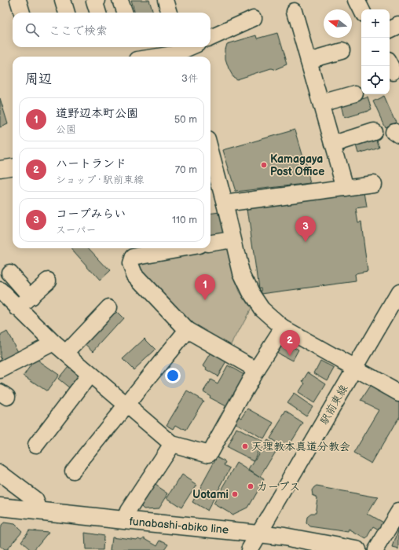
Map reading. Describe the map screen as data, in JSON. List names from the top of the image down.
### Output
{
  "streets": {
    "main road": ["funabashi-abiko line"],
    "street": ["駅前東線"]
  },
  "crossings": [
    ["駅前東線", "funabashi-abiko line"]
  ],
  "places": [
    "Kamagaya Post Office",
    "天理教本真道分教会",
    "カーブス",
    "Uotami"
  ],
  "north": "left",
  "page": {
    "map_buttons": ["+", "−"],
    "search": "ここで検索",
    "heading": ["周辺", "3件"],
    "list": [
      {
        "mark": "1",
        "name": "道野辺本町公園",
        "note": "公園",
        "value": "50 m"
      },
      {
        "mark": "2",
        "name": "ハートランド",
        "note": "ショップ · 駅前東線",
        "value": "70 m"
      },
      {
        "mark": "3",
        "name": "コープみらい",
        "note": "スーパー",
        "value": "110 m"
      }
    ],
    "pins": ["3", "1", "2"]
  }
}
